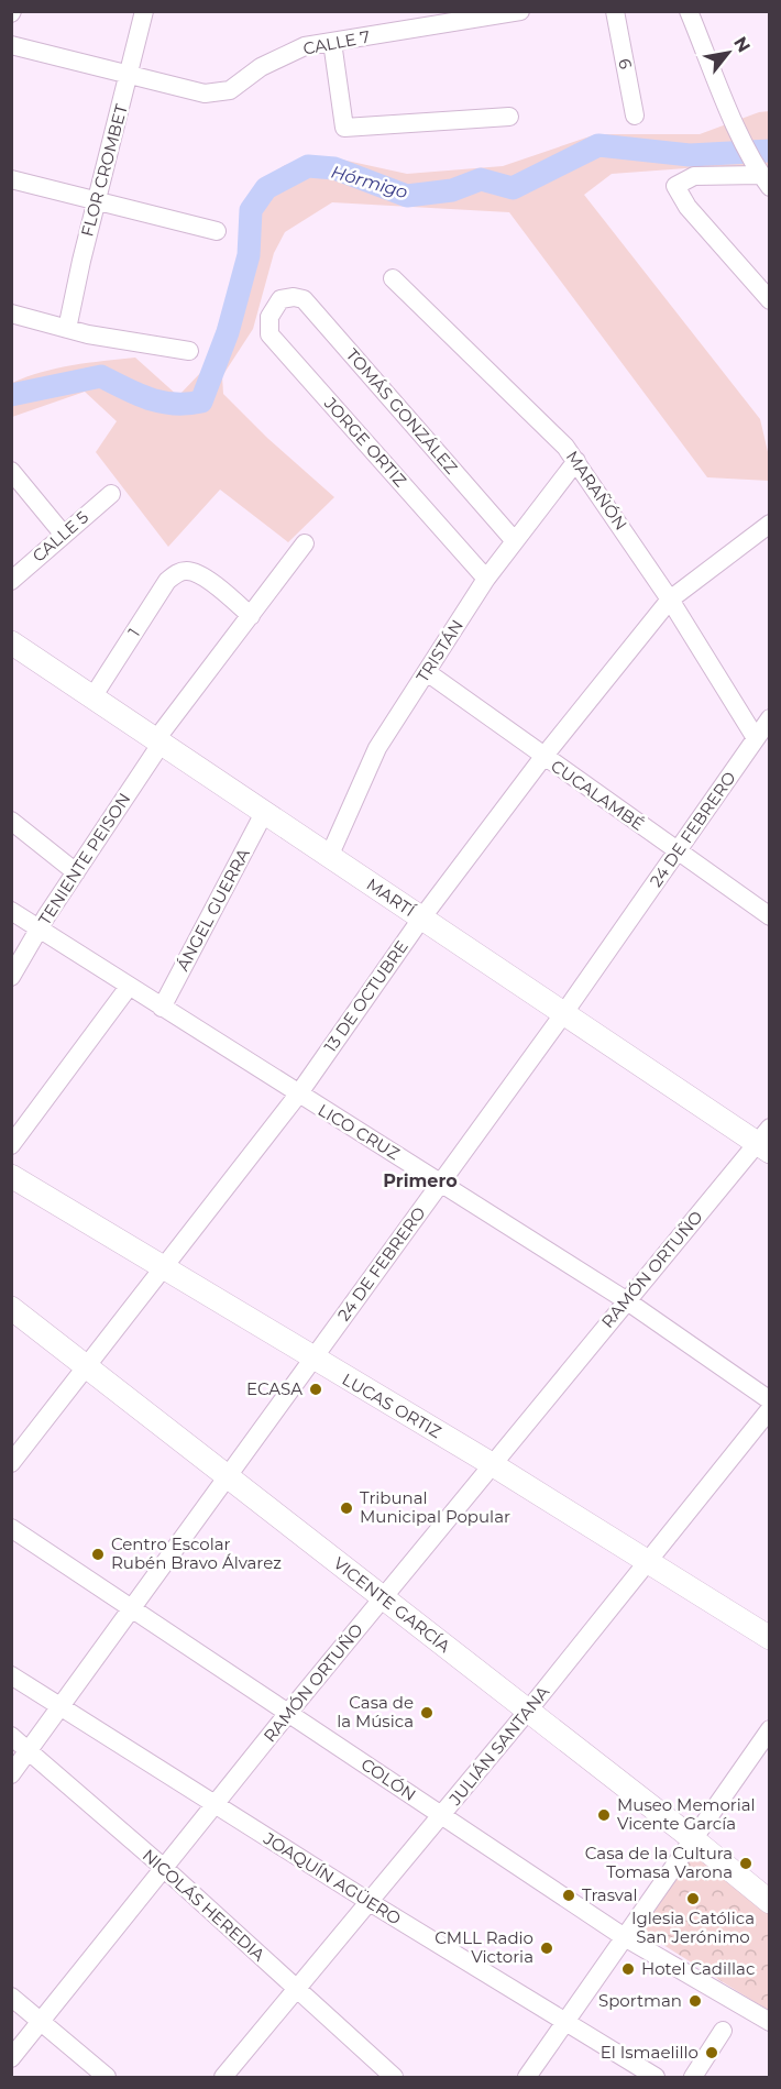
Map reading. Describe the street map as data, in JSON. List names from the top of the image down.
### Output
{
  "streets": {
    "main road": ["MARTÍ", "LUCAS ORTIZ", "VICENTE GARCÍA"],
    "street": [
      "CALLE 7",
      "6",
      "FLOR CROMBET",
      "TOMÁS GONZÁLEZ",
      "JORGE ORTIZ",
      "MARAÑÓN",
      "CALLE 5",
      "1",
      "TRISTÁN",
      "CUCALAMBÉ",
      "24 DE FEBRERO",
      "TENIENTE PEISON",
      "ÁNGEL GUERRA",
      "13 DE OCTUBRE",
      "LICO CRUZ",
      "RAMÓN ORTUÑO",
      "JULIÁN SANTANA",
      "COLÓN",
      "JOAQUÍN AGÜERO",
      "NICOLÁS HEREDIA"
    ]
  },
  "crossings": [
    ["CALLE 7", "FLOR CROMBET"],
    ["TOMÁS GONZÁLEZ", "JORGE ORTIZ"],
    ["TOMÁS GONZÁLEZ", "TRISTÁN"],
    ["JORGE ORTIZ", "TRISTÁN"],
    ["MARAÑÓN", "TRISTÁN"],
    ["MARAÑÓN", "24 DE FEBRERO"],
    ["MARAÑÓN", "13 DE OCTUBRE"],
    ["1", "TENIENTE PEISON"],
    ["1", "MARTÍ"],
    ["TRISTÁN", "CUCALAMBÉ"],
    ["TRISTÁN", "MARTÍ"],
    ["CUCALAMBÉ", "24 DE FEBRERO"],
    ["CUCALAMBÉ", "13 DE OCTUBRE"],
    ["24 DE FEBRERO", "MARTÍ"],
    ["24 DE FEBRERO", "LICO CRUZ"],
    ["24 DE FEBRERO", "LUCAS ORTIZ"],
    ["24 DE FEBRERO", "VICENTE GARCÍA"],
    ["24 DE FEBRERO", "COLÓN"],
    ["24 DE FEBRERO", "JOAQUÍN AGÜERO"],
    ["24 DE FEBRERO", "NICOLÁS HEREDIA"],
    ["TENIENTE PEISON", "MARTÍ"],
    ["TENIENTE PEISON", "LICO CRUZ"],
    ["MARTÍ", "ÁNGEL GUERRA"],
    ["MARTÍ", "13 DE OCTUBRE"],
    ["MARTÍ", "RAMÓN ORTUÑO"],
    ["ÁNGEL GUERRA", "LICO CRUZ"],
    ["13 DE OCTUBRE", "LICO CRUZ"],
    ["13 DE OCTUBRE", "LUCAS ORTIZ"],
    ["13 DE OCTUBRE", "VICENTE GARCÍA"],
    ["LICO CRUZ", "RAMÓN ORTUÑO"],
    ["RAMÓN ORTUÑO", "LUCAS ORTIZ"],
    ["RAMÓN ORTUÑO", "VICENTE GARCÍA"],
    ["RAMÓN ORTUÑO", "COLÓN"],
    ["RAMÓN ORTUÑO", "JOAQUÍN AGÜERO"],
    ["RAMÓN ORTUÑO", "NICOLÁS HEREDIA"],
    ["LUCAS ORTIZ", "JULIÁN SANTANA"],
    ["VICENTE GARCÍA", "JULIÁN SANTANA"],
    ["JULIÁN SANTANA", "COLÓN"],
    ["JULIÁN SANTANA", "JOAQUÍN AGÜERO"],
    ["JULIÁN SANTANA", "NICOLÁS HEREDIA"]
  ],
  "districts": ["Primero"],
  "water": ["Hórmigo"],
  "places": [
    "ECASA",
    "Tribunal Municipal Popular",
    "Centro Escolar Rubén Bravo Álvarez",
    "Casa de la Música",
    "Museo Memorial Vicente García",
    "Casa de la Cultura Tomasa Varona",
    "Trasval",
    "Iglesia Católica San Jerónimo",
    "CMLL Radio Victoria",
    "Hotel Cadillac",
    "Sportman",
    "El Ismaelillo"
  ],
  "north": "top right"
}
